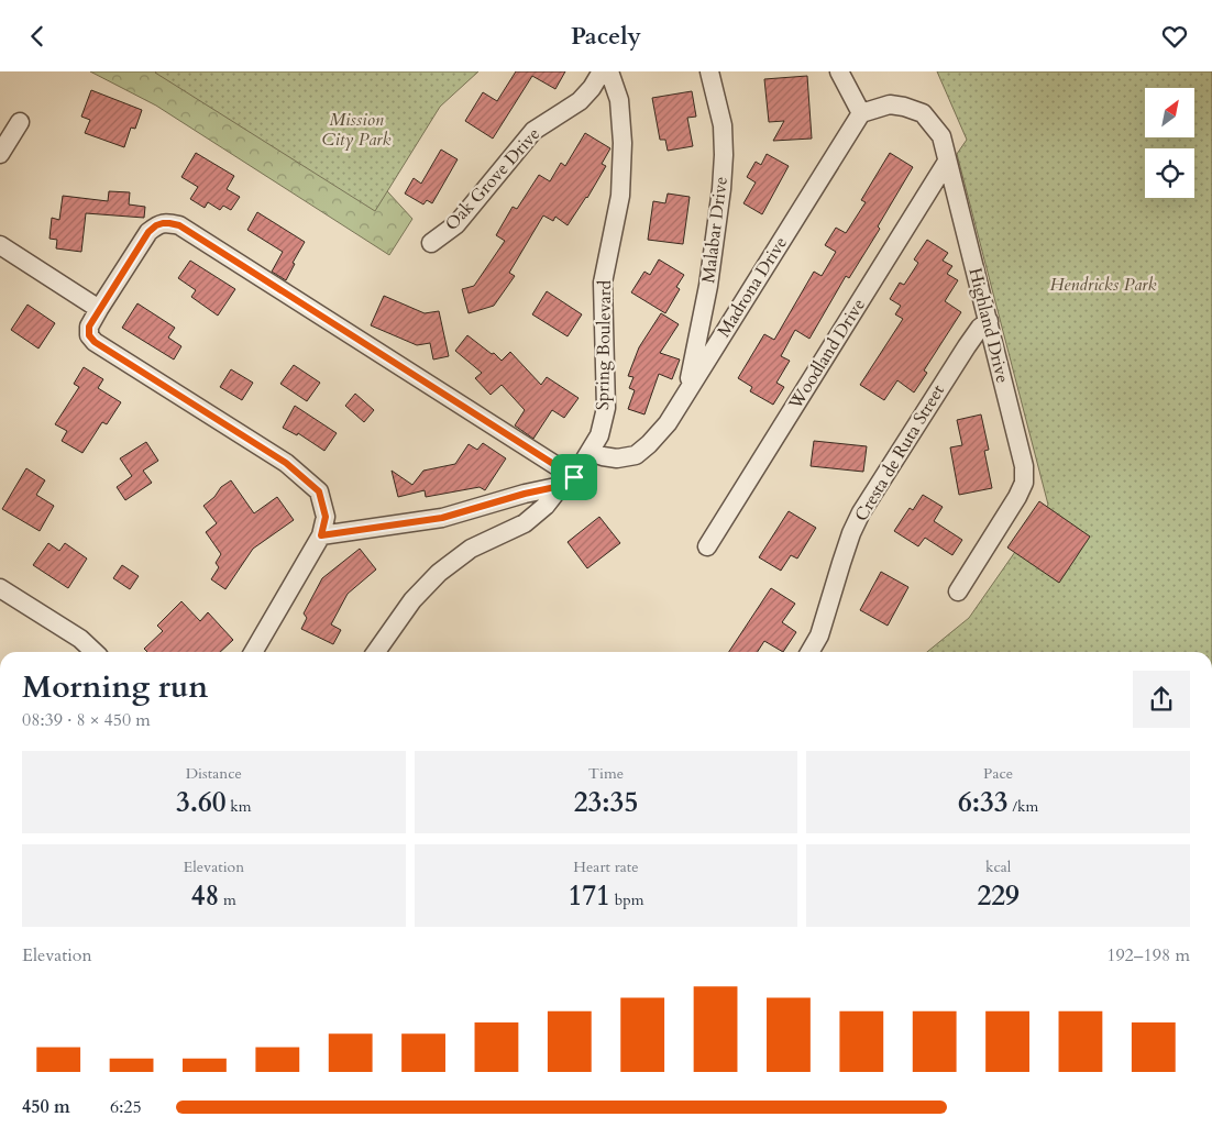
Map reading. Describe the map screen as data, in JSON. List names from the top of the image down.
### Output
{
  "streets": {
    "street": [
      "Oak Grove Drive",
      "Malabar Drive",
      "Madrona Drive",
      "Highland Drive",
      "Spring Boulevard",
      "Woodland Drive",
      "Cresta de Ruta Street"
    ]
  },
  "crossings": [
    ["Malabar Drive", "Madrona Drive"],
    ["Madrona Drive", "Highland Drive"],
    ["Madrona Drive", "Spring Boulevard"],
    ["Highland Drive", "Woodland Drive"],
    ["Highland Drive", "Cresta de Ruta Street"]
  ],
  "parks": ["Mission City Park", "Hendricks Park"],
  "north": "top right",
  "page": {
    "header": "Pacely",
    "heading": ["Morning run", "08:39 · 8 × 450 m"],
    "stats": [
      ["Distance", "3.60 km"],
      ["Time", "23:35"],
      ["Pace", "6:33 /km"],
      ["Elevation", "48 m"],
      ["Heart rate", "171 bpm"],
      ["kcal", "229"]
    ],
    "chart": ["Elevation", "192–198 m"],
    "list": [
      {
        "name": "450 m",
        "note": "6:25"
      }
    ]
  }
}
